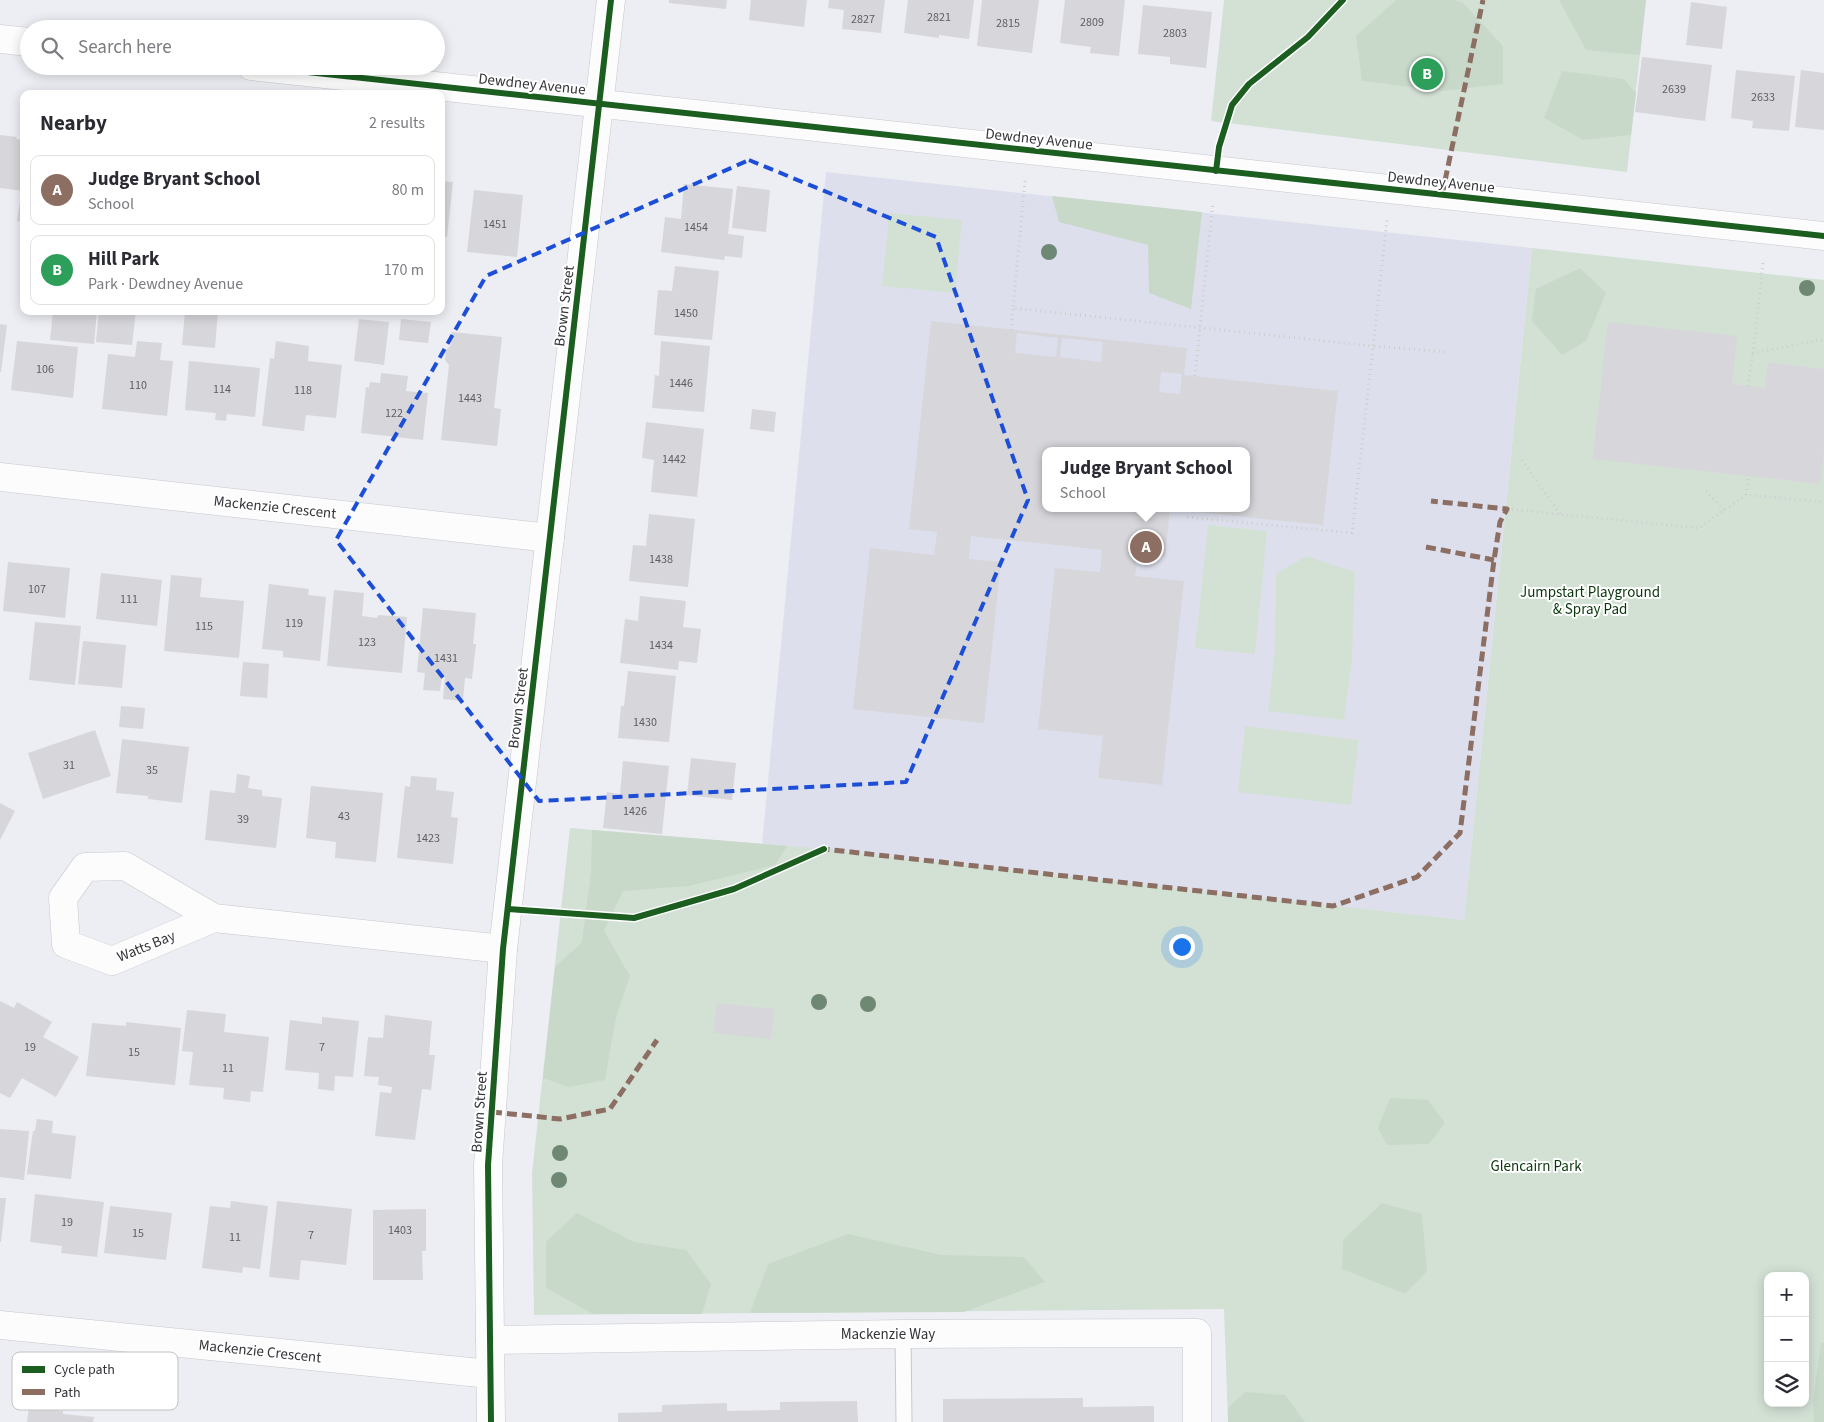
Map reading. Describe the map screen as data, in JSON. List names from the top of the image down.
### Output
{
  "streets": {
    "street": [
      "Dewdney Avenue",
      "Brown Street",
      "Mackenzie Crescent",
      "Watts Bay",
      "Mackenzie Way"
    ]
  },
  "crossings": [
    ["Dewdney Avenue", "Brown Street"],
    ["Brown Street", "Mackenzie Crescent"],
    ["Brown Street", "Watts Bay"],
    ["Brown Street", "Mackenzie Way"]
  ],
  "parks": ["Jumpstart Playground & Spray Pad", "Glencairn Park"],
  "house_numbers": [
    "2821",
    "2827",
    "2809",
    "2815",
    "2803",
    "2639",
    "2633",
    "1451",
    "1454",
    "1450",
    "106",
    "1446",
    "110",
    "114",
    "118",
    "1443",
    "122",
    "1442",
    "1438",
    "107",
    "111",
    "119",
    "115",
    "123",
    "1434",
    "1431",
    "1430",
    "31",
    "35",
    "1426",
    "43",
    "39",
    "1423",
    "19",
    "7",
    "15",
    "11",
    "19",
    "1403",
    "15",
    "7",
    "11"
  ],
  "legend": ["Cycle path", "Path"],
  "page": {
    "search": "Search here",
    "pins": ["B", "A"],
    "heading": ["Nearby", "2 results"],
    "list": [
      {
        "mark": "A",
        "name": "Judge Bryant School",
        "note": "School",
        "value": "80 m"
      },
      {
        "mark": "B",
        "name": "Hill Park",
        "note": "Park · Dewdney Avenue",
        "value": "170 m"
      }
    ],
    "popup": ["Judge Bryant School", "School"],
    "map_buttons": ["+", "−"]
  }
}
